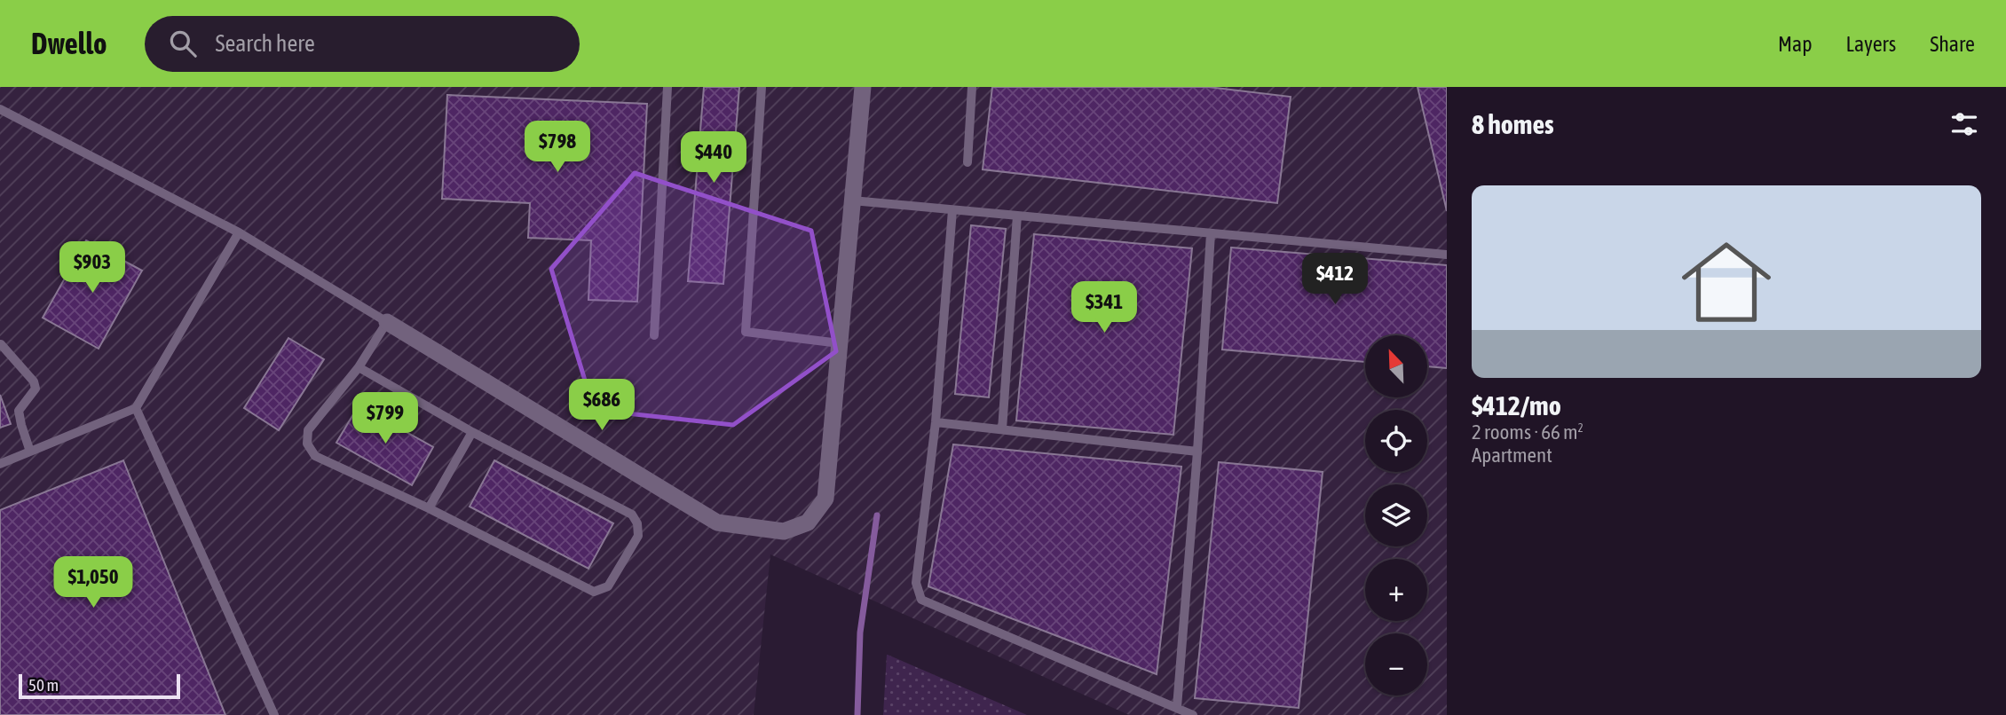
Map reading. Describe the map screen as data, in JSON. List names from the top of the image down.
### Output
{
  "scale_bar": "50 m",
  "north": "top left",
  "page": {
    "header": "Dwello",
    "search": "Search here",
    "nav": ["Map", "Layers", "Share"],
    "heading": "8 homes",
    "price": [
      "$798",
      "$440",
      "$903",
      "$412",
      "$341",
      "$686",
      "$799",
      "$1,050"
    ],
    "list": [
      {
        "name": "$412/mo",
        "note": "2 rooms · 66 m² · Apartment"
      }
    ],
    "map_buttons": ["+", "−"],
    "scale": "50 m"
  }
}
